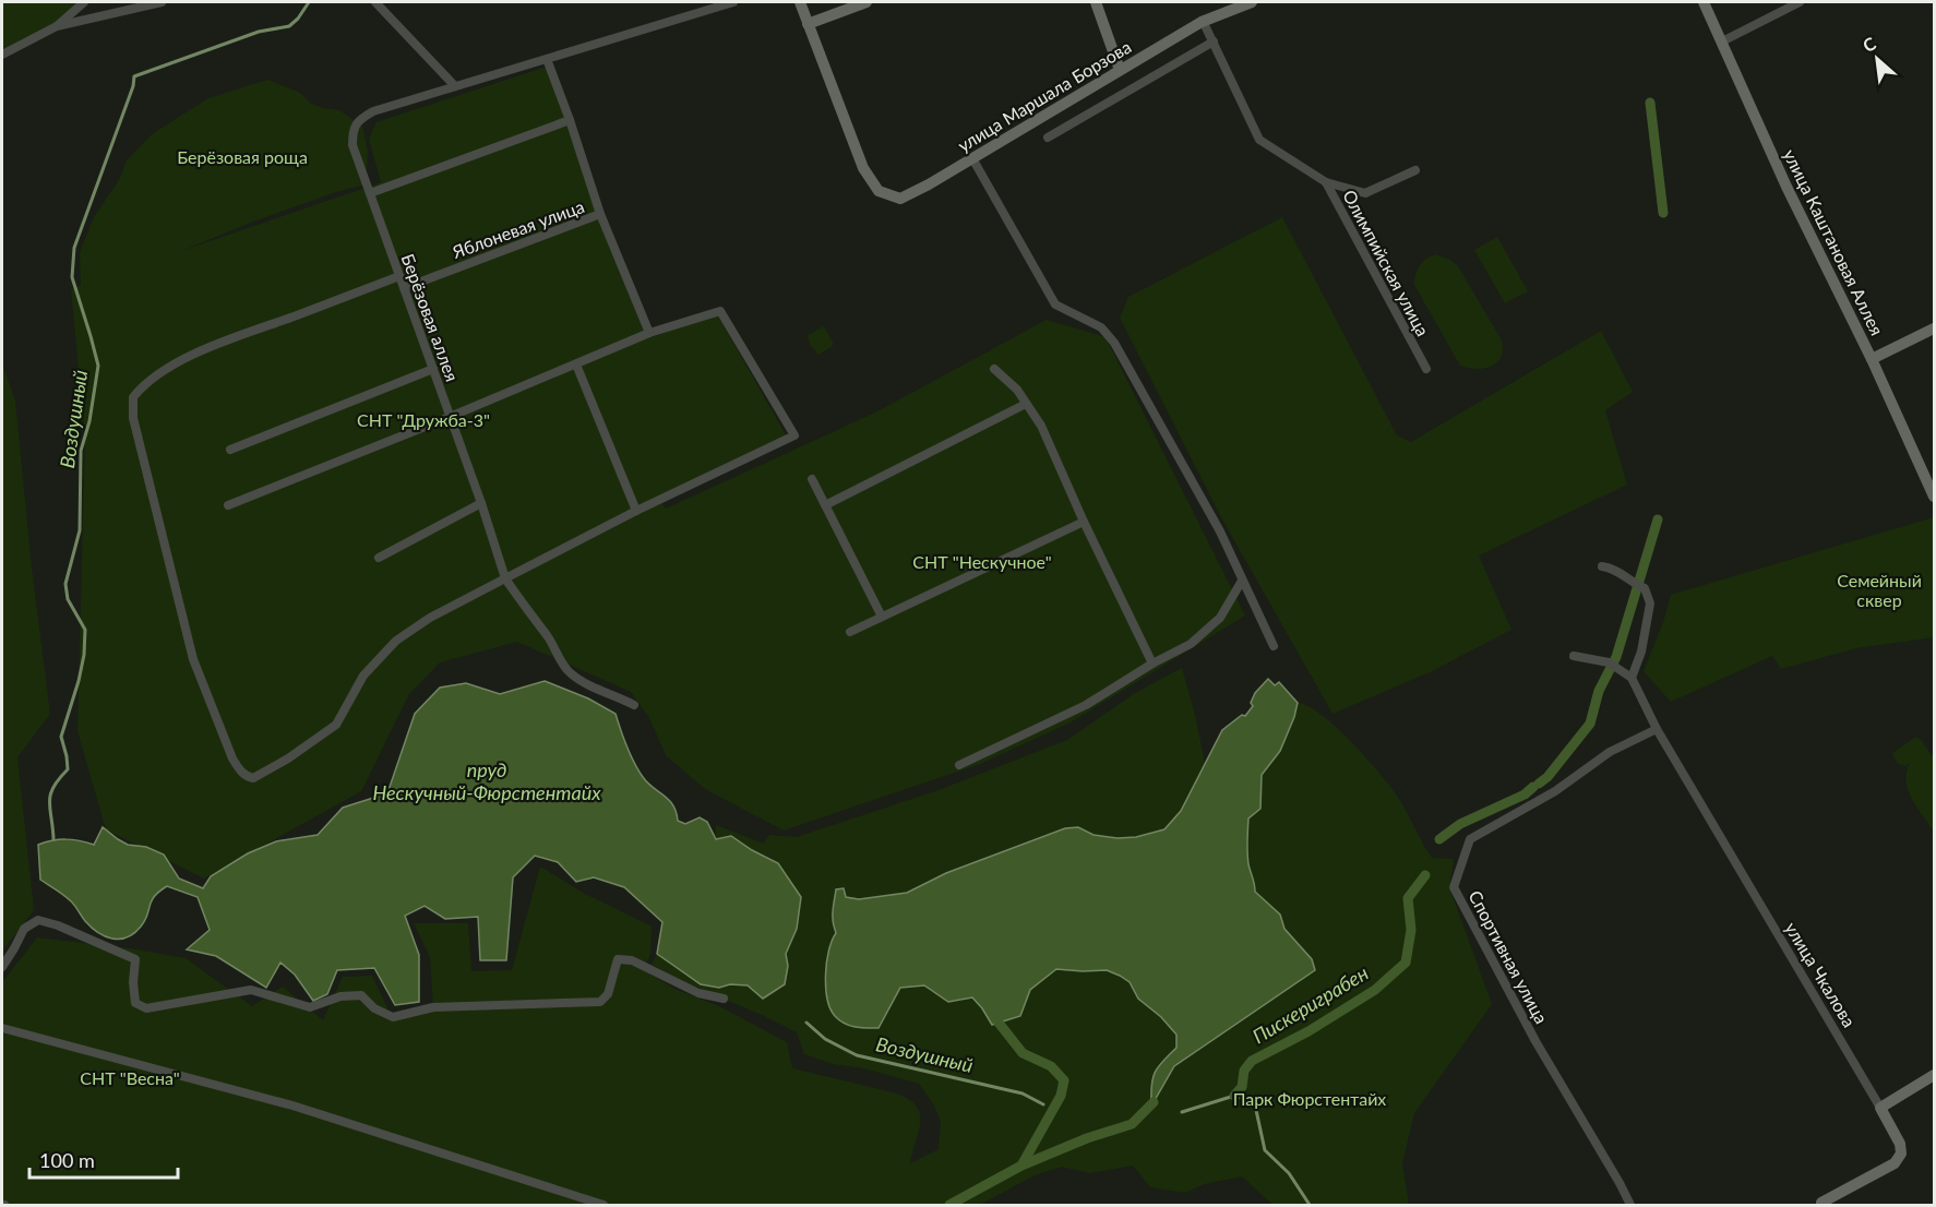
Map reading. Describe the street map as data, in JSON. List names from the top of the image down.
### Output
{
  "streets": {
    "street": [
      "улица Маршала Борзова",
      "Яблоневая улица",
      "улица Каштановая Аллея",
      "Олимпийская улица",
      "Берёзовая аллея",
      "Спортивная улица",
      "улица Чкалова"
    ]
  },
  "crossings": [
    ["улица Маршала Борзова", "Олимпийская улица"],
    ["Яблоневая улица", "Берёзовая аллея"],
    ["Спортивная улица", "улица Чкалова"]
  ],
  "water": ["Воздушный", "пруд Нескучный-Фюрстентайх", "Пискериграбен"],
  "parks": [
    "Берёзовая роща",
    "СНТ \"Дружба-3\"",
    "СНТ \"Нескучное\"",
    "Семейный сквер",
    "СНТ \"Весна\"",
    "Парк Фюрстентайх"
  ],
  "scale_bar": "100 m",
  "north": "top left"
}
